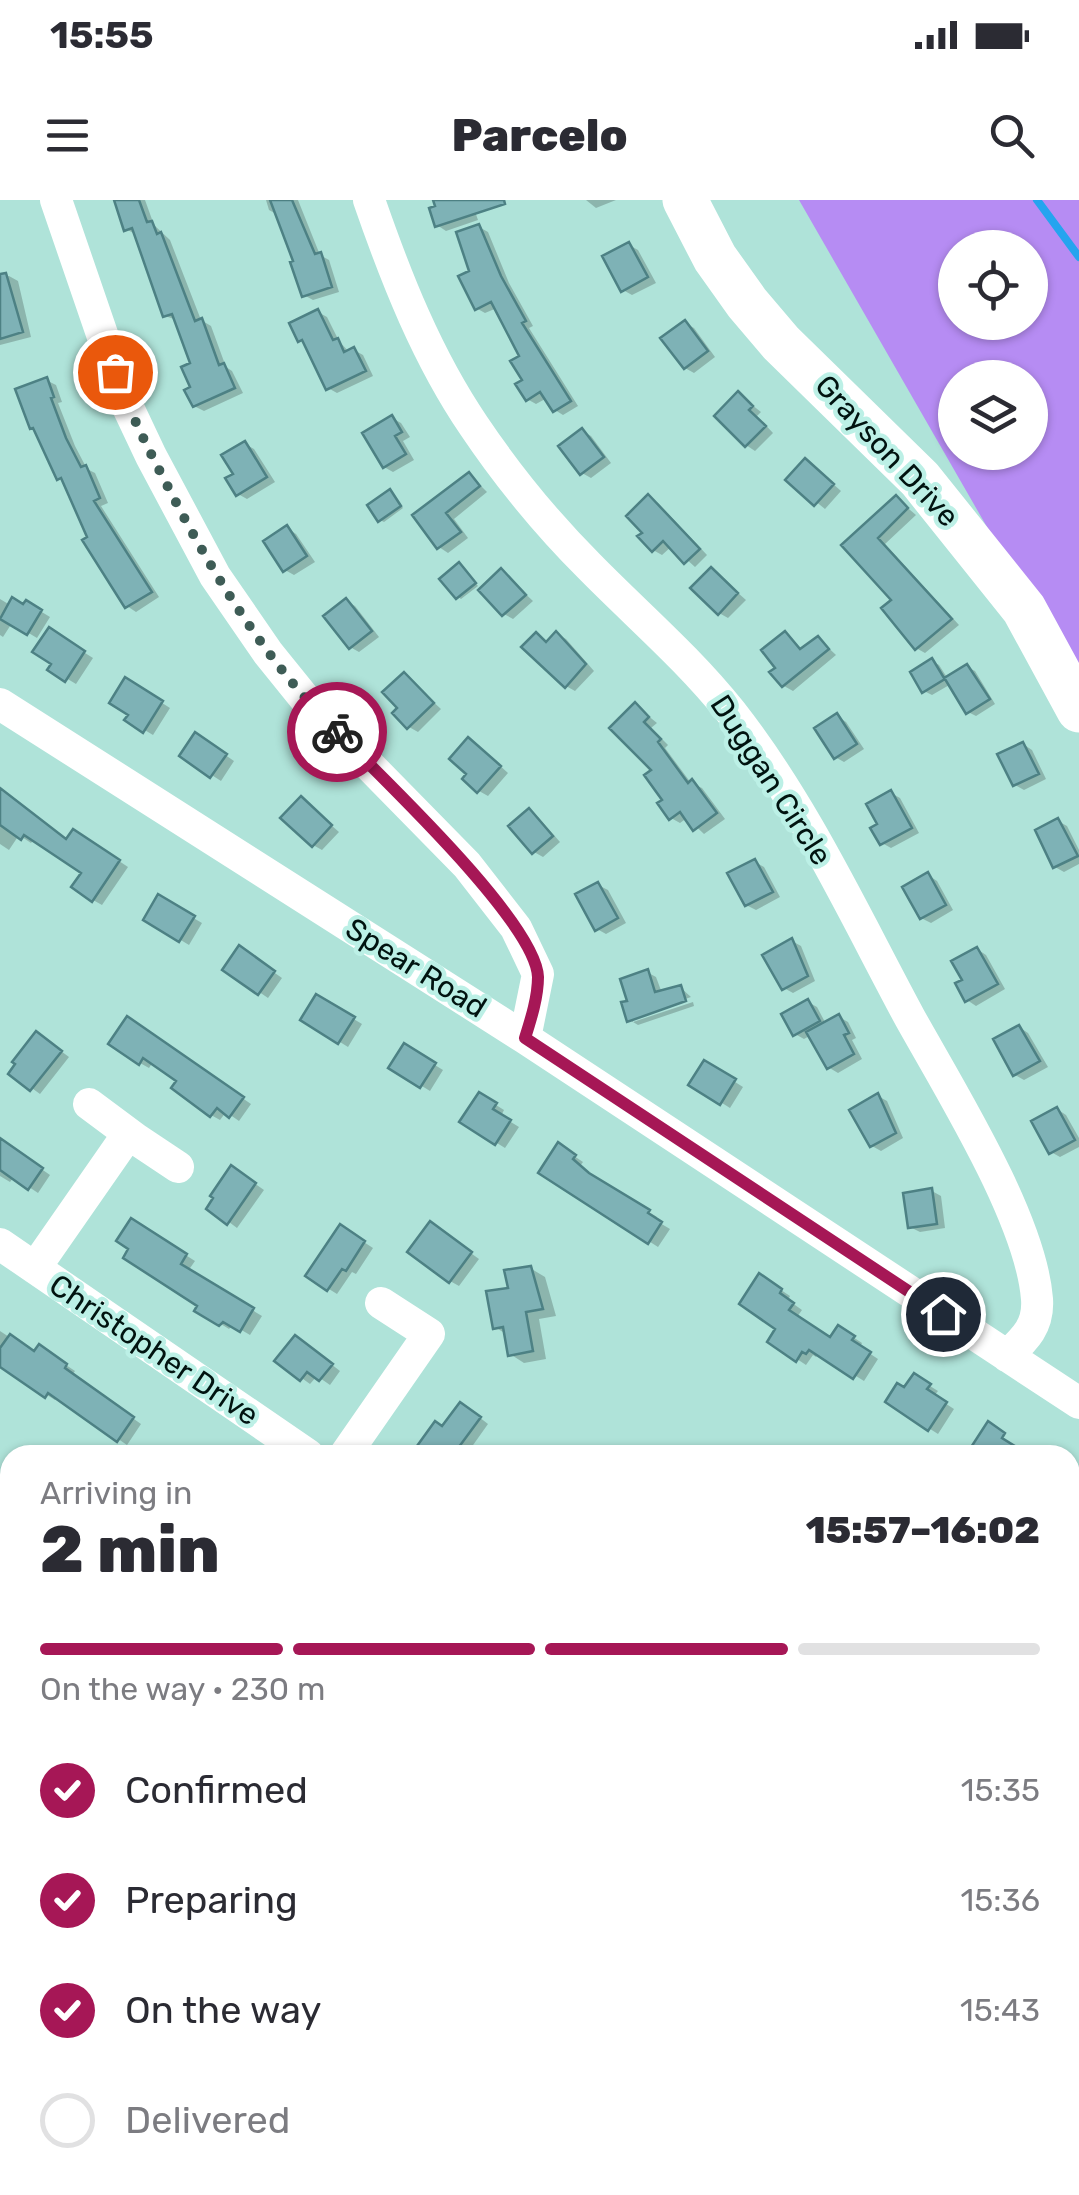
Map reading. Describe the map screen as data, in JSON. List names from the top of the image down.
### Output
{
  "streets": {
    "street": [
      "Grayson Drive",
      "Duggan Circle",
      "Spear Road",
      "Christopher Drive"
    ]
  },
  "crossings": [
    ["Duggan Circle", "Spear Road"]
  ],
  "page": {
    "status": "15:55",
    "header": "Parcelo",
    "heading": ["2 min", "Arriving in", "15:57–16:02"],
    "bar": "On the way · 230 m",
    "list": [
      ["Confirmed", "15:35"],
      ["Preparing", "15:36"],
      ["On the way", "15:43"],
      "Delivered"
    ]
  }
}
